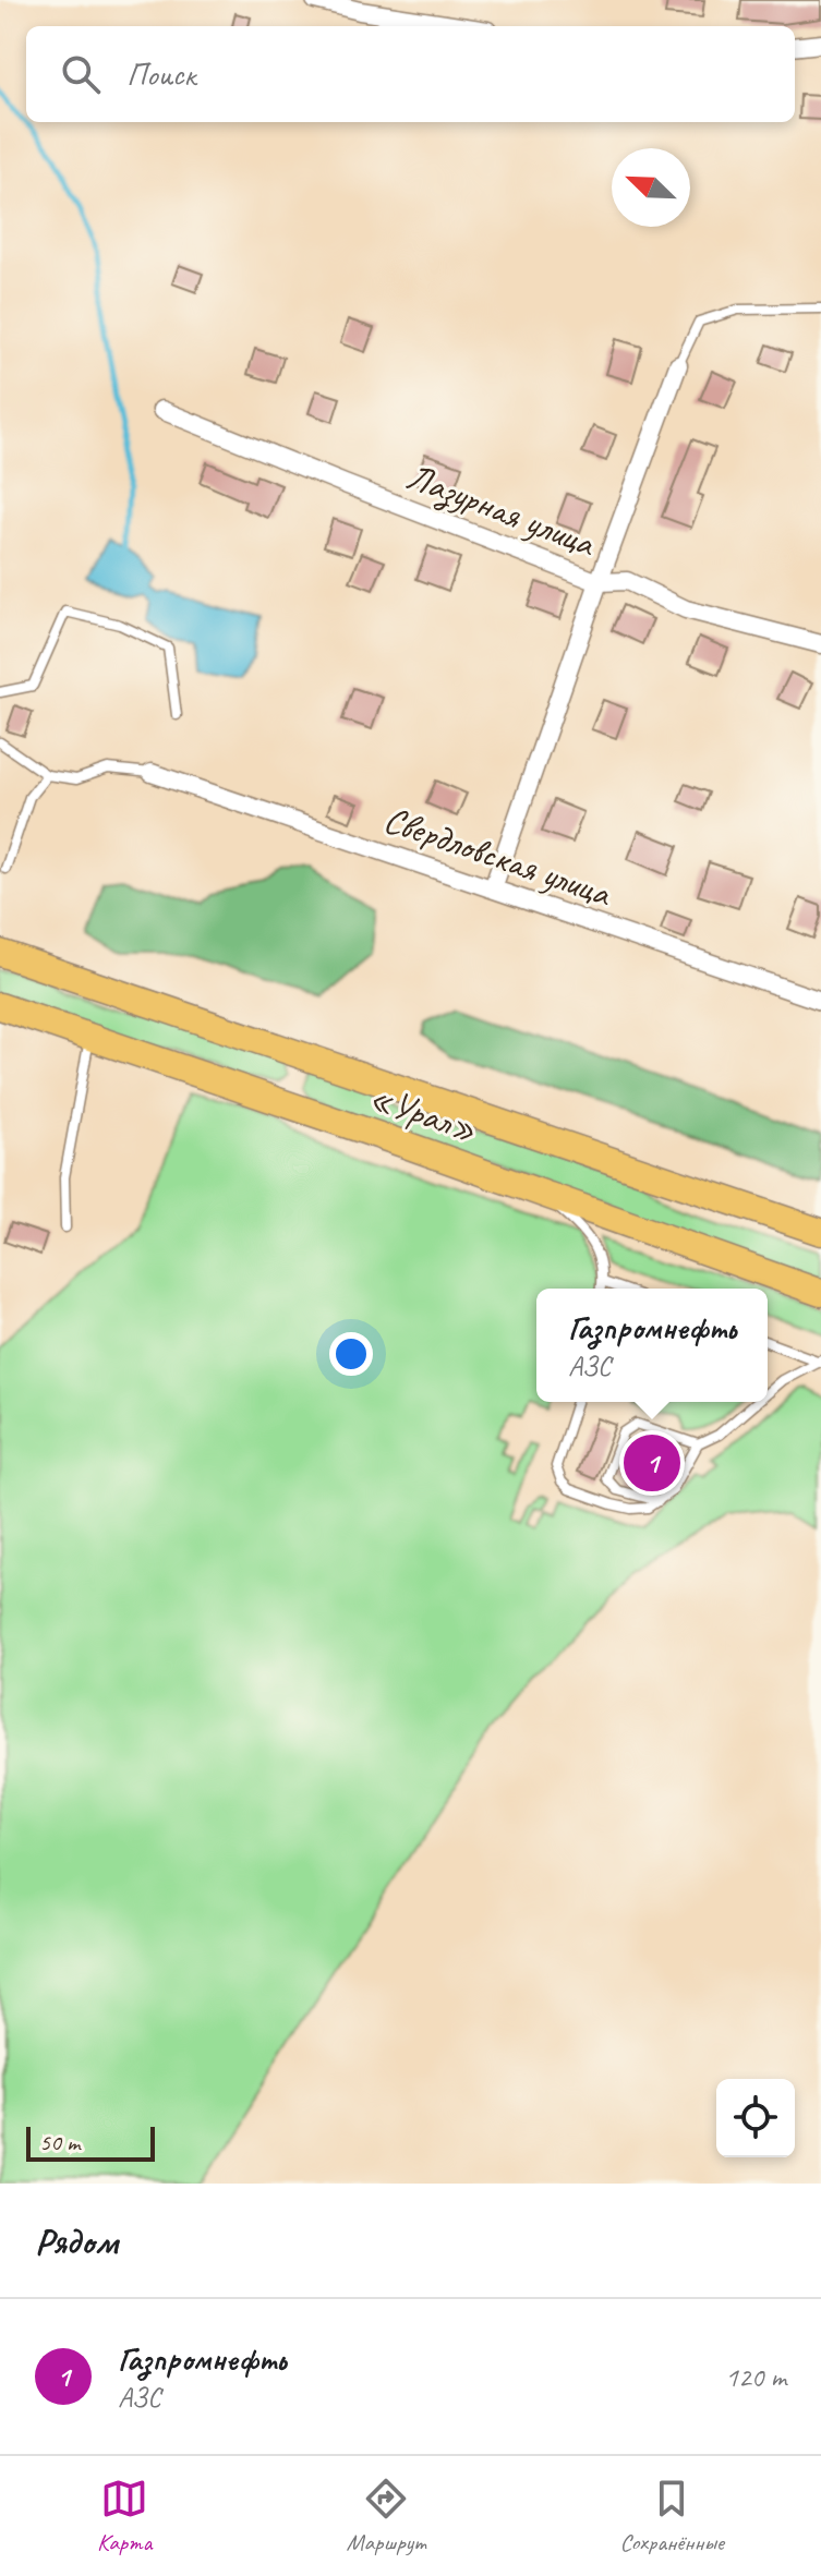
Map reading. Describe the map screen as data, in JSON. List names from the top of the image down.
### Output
{
  "streets": {
    "main road": ["«Урал»"],
    "street": ["Лазурная улица", "Свердловская улица"]
  },
  "scale_bar": "50 m",
  "north": "top left",
  "page": {
    "search": "Поиск",
    "popup": ["Газпромнефть", "АЗС"],
    "pins": "1",
    "scale": "50 m",
    "heading": "Рядом",
    "list": [
      {
        "mark": "1",
        "name": "Газпромнефть",
        "note": "АЗС",
        "value": "120 m"
      }
    ],
    "nav": ["Карта", "Маршрут", "Сохранённые"]
  }
}
